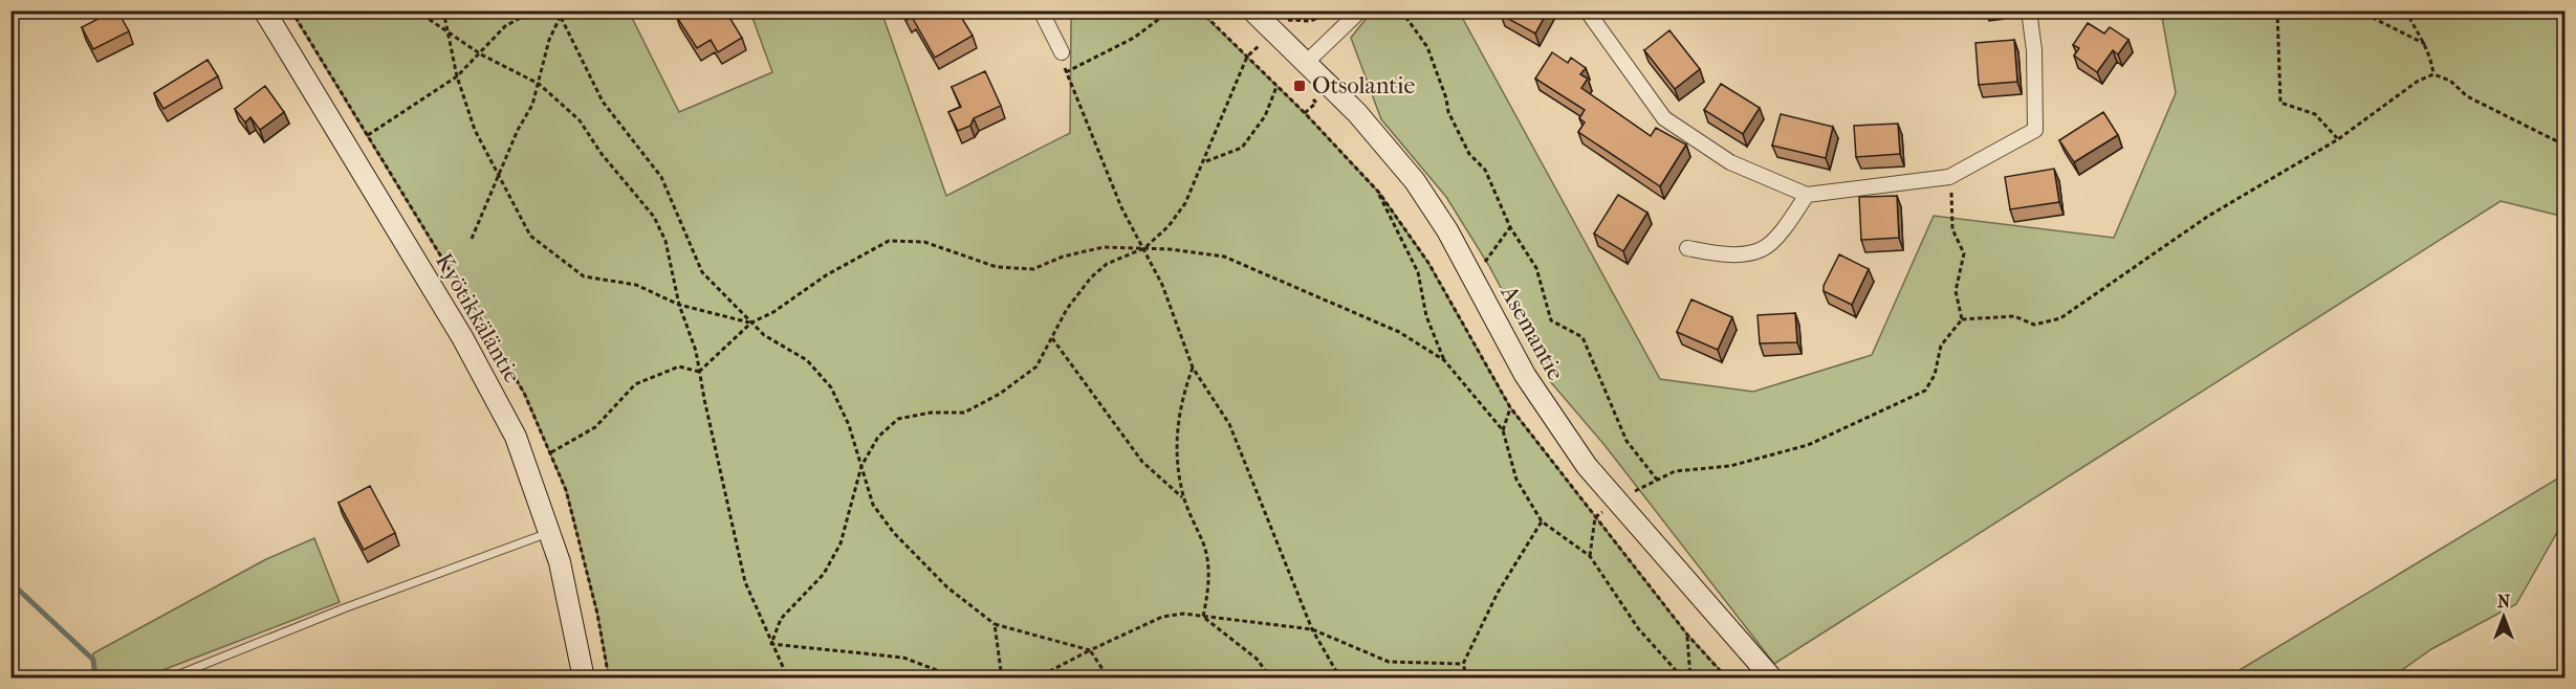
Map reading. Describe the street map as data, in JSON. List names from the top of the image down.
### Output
{
  "streets": {
    "main road": ["Kyötikkäläntie", "Asemantie"]
  },
  "places": {
    "transit": ["Otsolantie"]
  },
  "north": "top"
}
